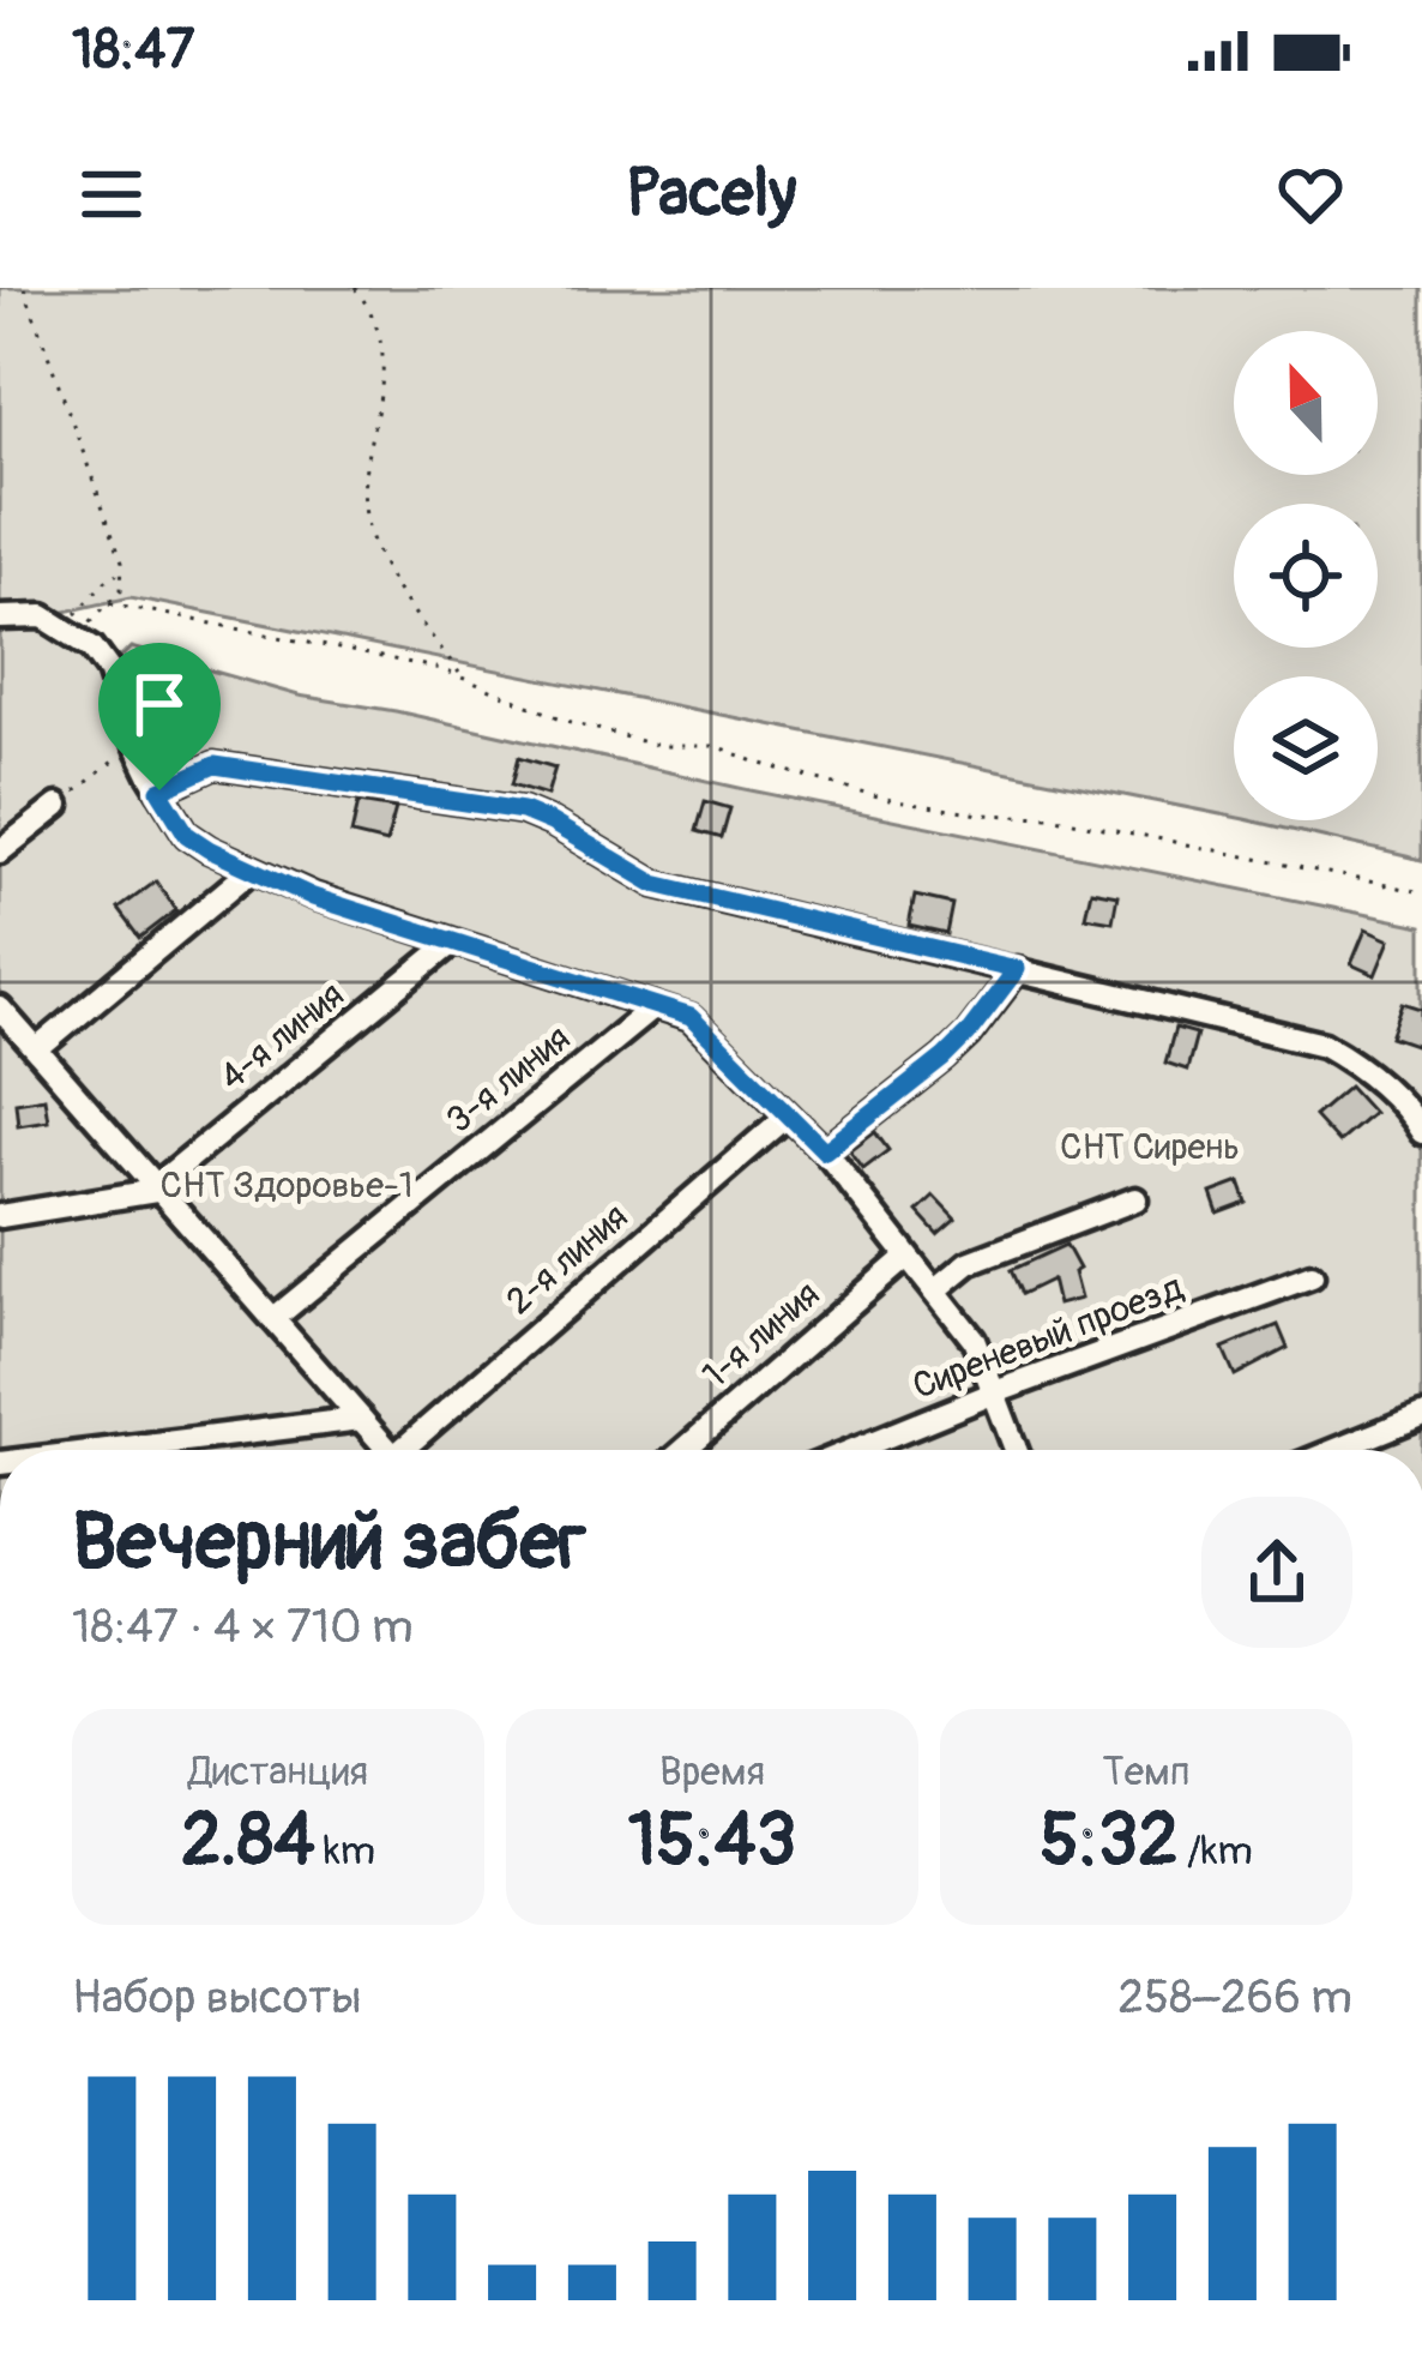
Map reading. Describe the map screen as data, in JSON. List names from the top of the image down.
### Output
{
  "streets": {
    "street": [
      "4-я линия",
      "3-я линия",
      "2-я линия",
      "1-я линия",
      "Сиреневый проезд"
    ]
  },
  "parks": ["СНТ Сирень", "СНТ Здоровье-1"],
  "north": "top",
  "page": {
    "status": "18:47",
    "header": "Pacely",
    "heading": ["Вечерний забег", "18:47 · 4 × 710 m"],
    "stats": [
      ["Дистанция", "2.84 km"],
      ["Время", "15:43"],
      ["Темп", "5:32 /km"]
    ],
    "chart": ["Набор высоты", "258–266 m"]
  }
}
